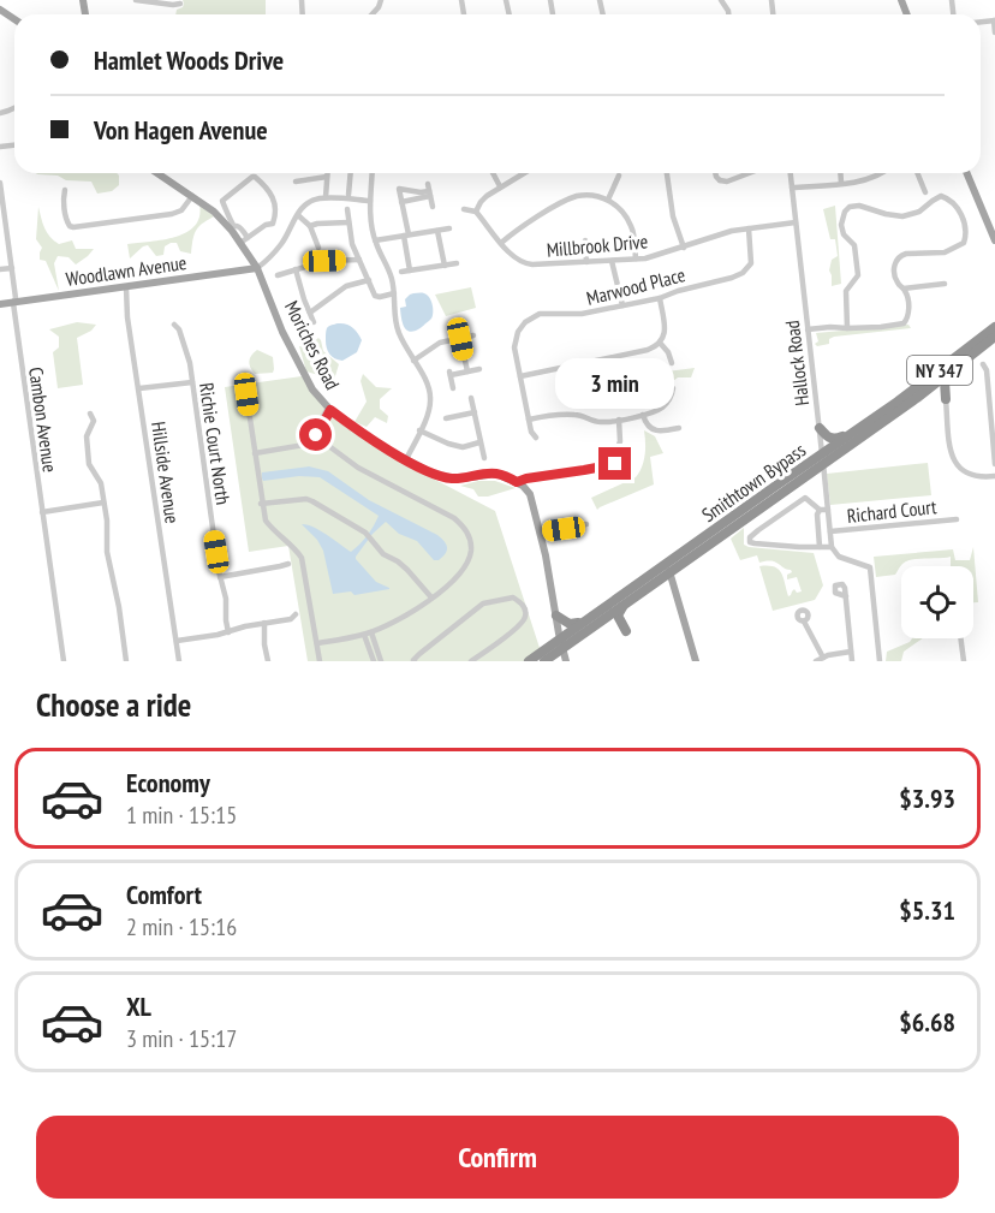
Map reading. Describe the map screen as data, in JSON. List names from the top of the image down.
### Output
{
  "streets": {
    "highway": ["NY 347", "Smithtown Bypass"],
    "main road": ["Woodlawn Avenue", "Moriches Road"],
    "street": [
      "Millbrook Drive",
      "Marwood Place",
      "Hallock Road",
      "Cambon Avenue",
      "Richie Court North",
      "Hillside Avenue",
      "Richard Court"
    ]
  },
  "crossings": [
    ["Millbrook Drive", "Marwood Place"],
    ["Millbrook Drive", "Hallock Road"],
    ["Woodlawn Avenue", "Moriches Road"],
    ["Woodlawn Avenue", "Cambon Avenue"],
    ["Woodlawn Avenue", "Hillside Avenue"],
    ["Hallock Road", "Smithtown Bypass"],
    ["Hallock Road", "Richard Court"]
  ],
  "page": {
    "banner": ["Hamlet Woods Drive", "Von Hagen Avenue"],
    "bubble": "3 min",
    "heading": "Choose a ride",
    "list": [
      {
        "name": "Economy",
        "note": "1 min · 15:15",
        "value": "$3.93"
      },
      {
        "name": "Comfort",
        "note": "2 min · 15:16",
        "value": "$5.31"
      },
      {
        "name": "XL",
        "note": "3 min · 15:17",
        "value": "$6.68"
      }
    ],
    "buttons": "Confirm"
  }
}
